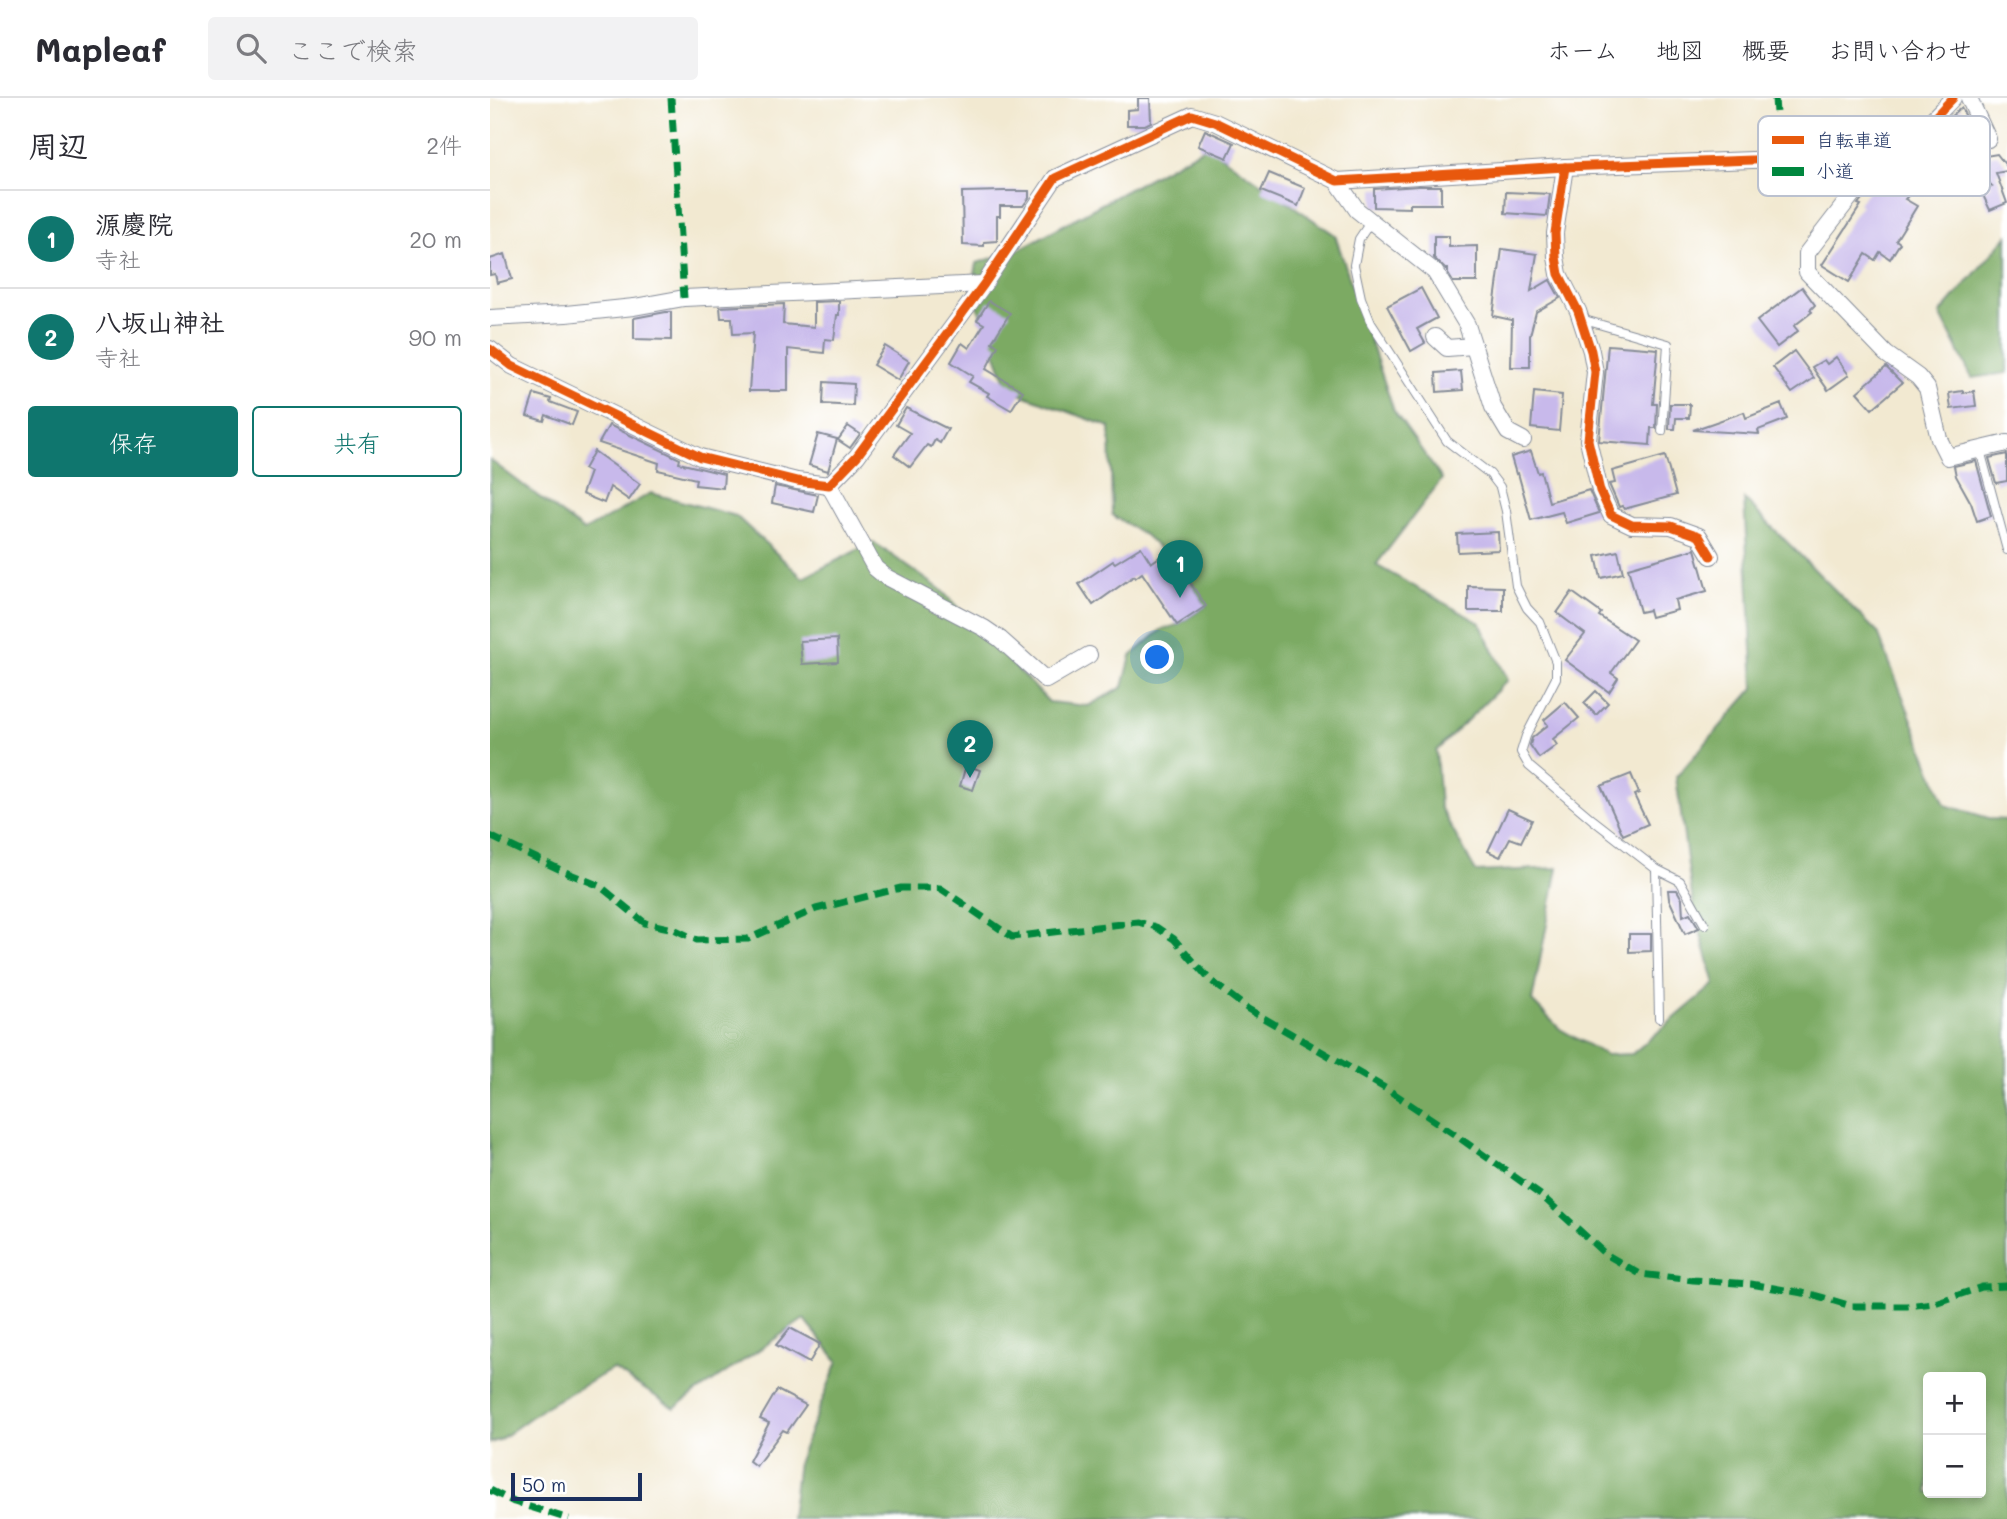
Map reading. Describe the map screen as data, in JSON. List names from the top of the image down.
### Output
{
  "legend": ["自転車道", "小道"],
  "scale_bar": "50 m",
  "page": {
    "header": "Mapleaf",
    "search": "ここで検索",
    "nav": [
      "ホーム",
      "地図",
      "概要",
      "お問い合わせ"
    ],
    "heading": ["周辺", "2件"],
    "list": [
      {
        "mark": "1",
        "name": "源慶院",
        "note": "寺社",
        "value": "20 m"
      },
      {
        "mark": "2",
        "name": "八坂山神社",
        "note": "寺社",
        "value": "90 m"
      }
    ],
    "buttons": ["保存", "共有"],
    "pins": ["1", "2"],
    "map_buttons": ["+", "−"],
    "scale": "50 m"
  }
}
